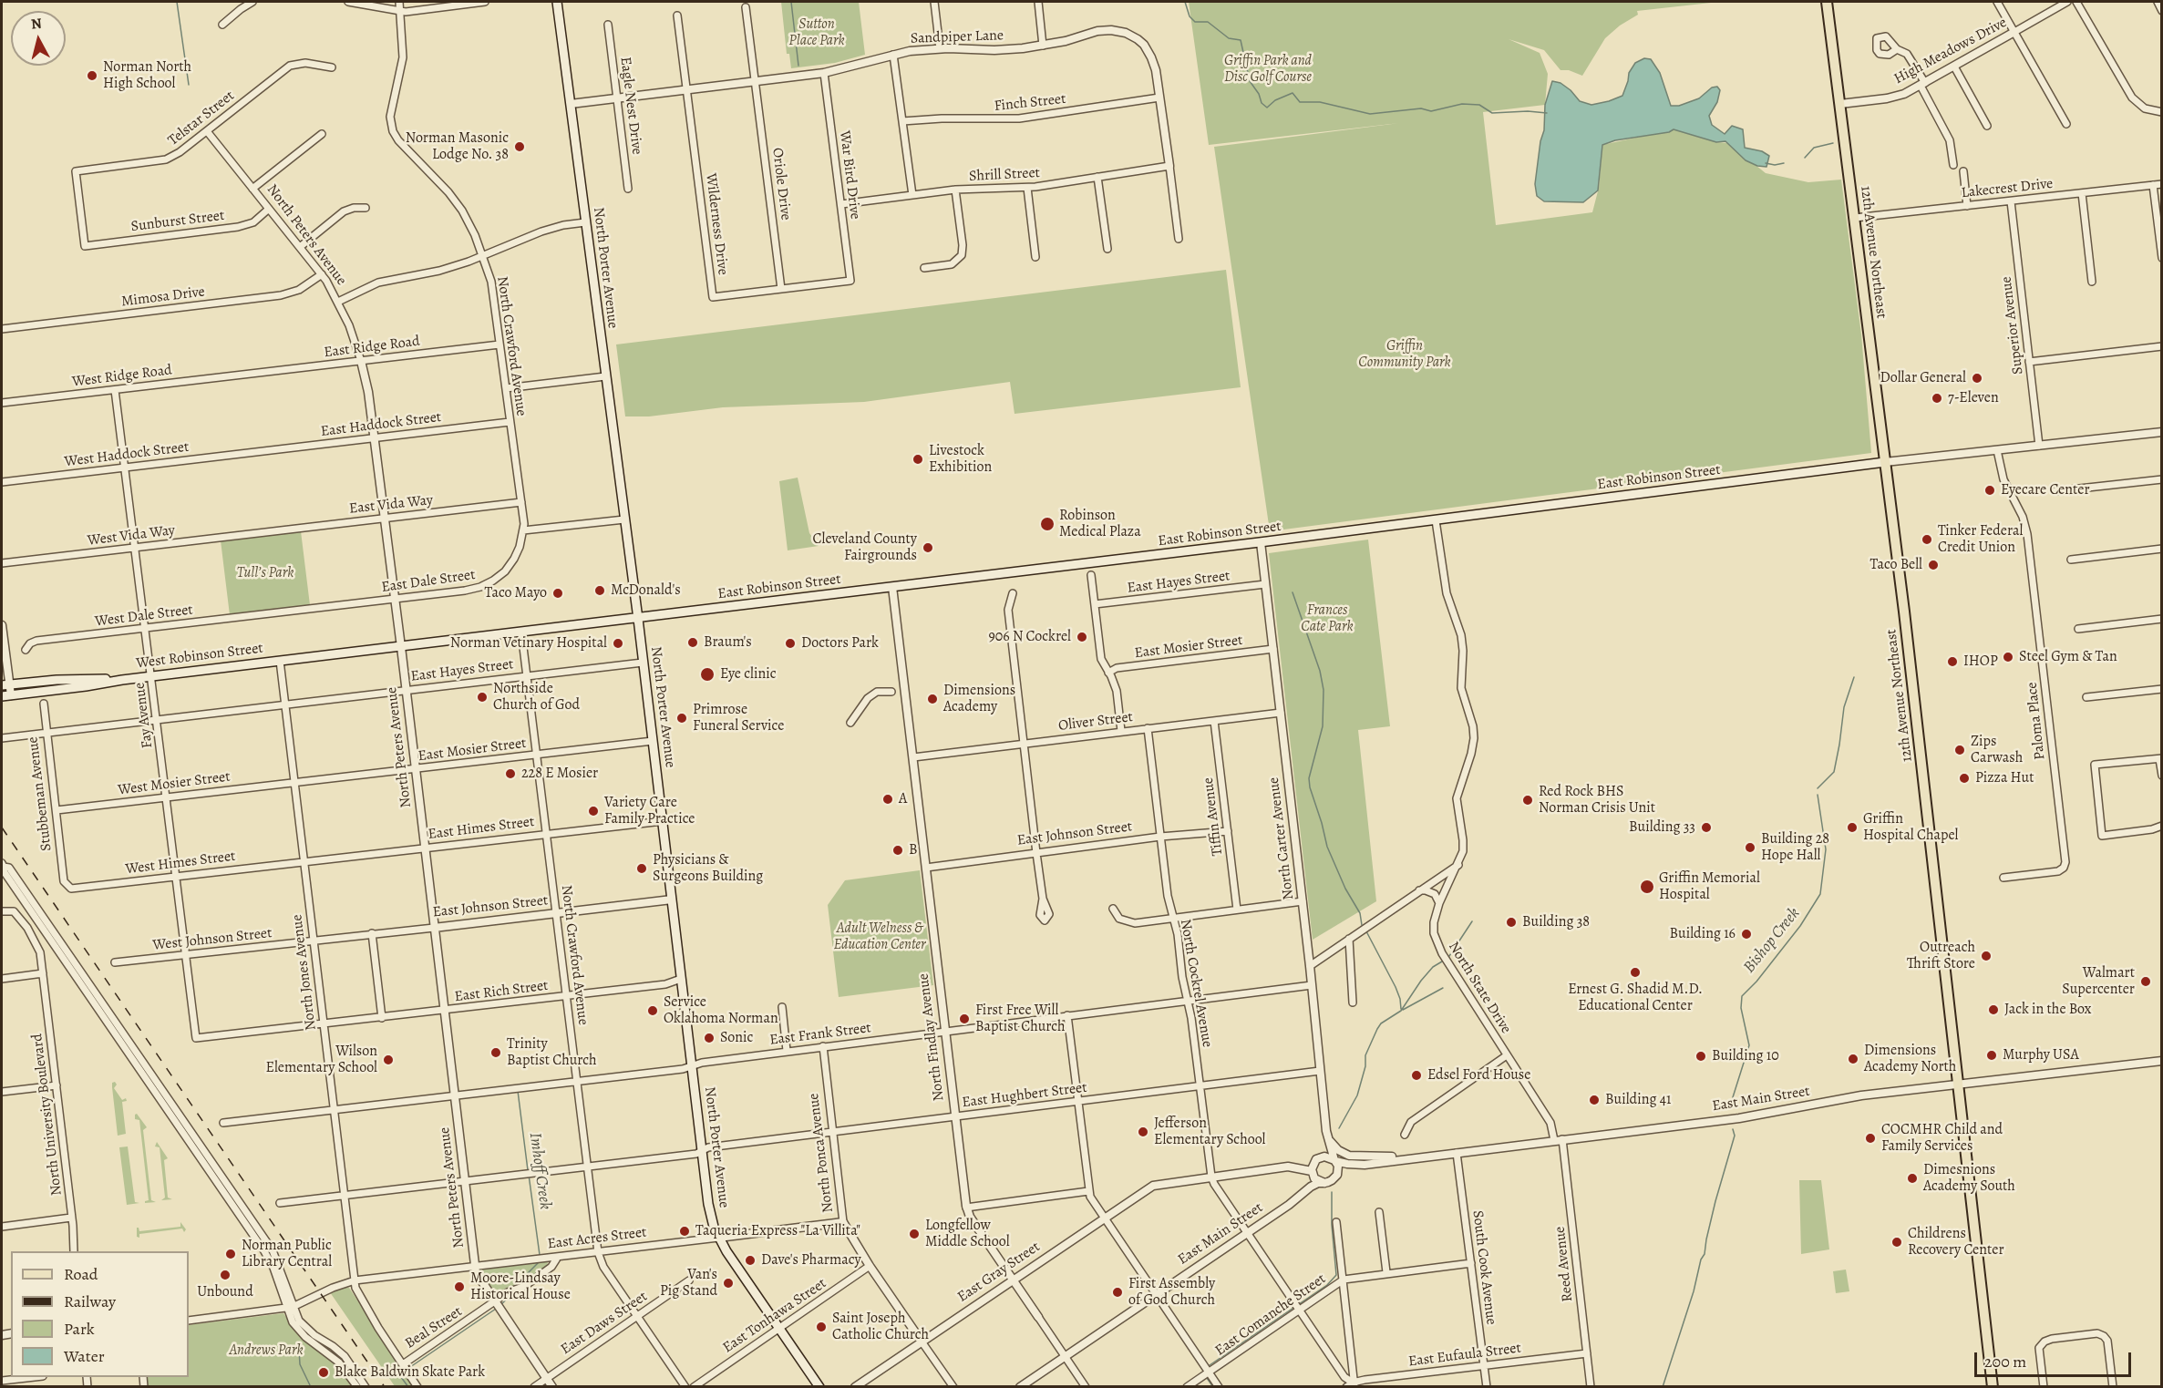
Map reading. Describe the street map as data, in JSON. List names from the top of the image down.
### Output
{
  "streets": {
    "main road": [
      "12th Avenue Northeast",
      "North Porter Avenue",
      "East Robinson Street",
      "West Robinson Street"
    ],
    "street": [
      "Sandpiper Lane",
      "High Meadows Drive",
      "Finch Street",
      "Eagle Nest Drive",
      "Telstar Street",
      "War Bird Drive",
      "Shrill Street",
      "Oriole Drive",
      "Lakecrest Drive",
      "Sunburst Street",
      "Wilderness Drive",
      "North Peters Avenue",
      "Mimosa Drive",
      "Superior Avenue",
      "North Crawford Avenue",
      "East Ridge Road",
      "West Ridge Road",
      "East Haddock Street",
      "West Haddock Street",
      "East Vida Way",
      "West Vida Way",
      "East Dale Street",
      "East Hayes Street",
      "West Dale Street",
      "East Mosier Street",
      "Fay Avenue",
      "Paloma Place",
      "Oliver Street",
      "West Mosier Street",
      "Stubbeman Avenue",
      "Tiffin Avenue",
      "East Himes Street",
      "East Johnson Street",
      "North Carter Avenue",
      "West Himes Street",
      "West Johnson Street",
      "North Jones Avenue",
      "North Cockrel Avenue",
      "North State Drive",
      "East Rich Street",
      "East Frank Street",
      "North Findlay Avenue",
      "East Hughbert Street",
      "East Main Street",
      "North University Boulevard",
      "North Ponca Avenue",
      "East Acres Street",
      "Reed Avenue",
      "South Cook Avenue",
      "East Gray Street",
      "East Comanche Street",
      "East Tonhawa Street",
      "East Daws Street",
      "Beal Street",
      "East Eufaula Street"
    ]
  },
  "crossings": [
    ["Sandpiper Lane", "Finch Street"],
    ["Sandpiper Lane", "Eagle Nest Drive"],
    ["Sandpiper Lane", "War Bird Drive"],
    ["Sandpiper Lane", "Shrill Street"],
    ["Sandpiper Lane", "Oriole Drive"],
    ["Sandpiper Lane", "Wilderness Drive"],
    ["Sandpiper Lane", "North Porter Avenue"],
    ["High Meadows Drive", "12th Avenue Northeast"],
    ["Telstar Street", "Sunburst Street"],
    ["Telstar Street", "North Peters Avenue"],
    ["War Bird Drive", "Shrill Street"],
    ["War Bird Drive", "Wilderness Drive"],
    ["Oriole Drive", "Wilderness Drive"],
    ["Lakecrest Drive", "12th Avenue Northeast"],
    ["Lakecrest Drive", "Superior Avenue"],
    ["Sunburst Street", "North Peters Avenue"],
    ["North Peters Avenue", "Mimosa Drive"],
    ["North Peters Avenue", "East Ridge Road"],
    ["North Peters Avenue", "East Haddock Street"],
    ["North Peters Avenue", "East Robinson Street"],
    ["North Peters Avenue", "East Vida Way"],
    ["North Peters Avenue", "East Dale Street"],
    ["North Peters Avenue", "East Hayes Street"],
    ["North Peters Avenue", "East Mosier Street"],
    ["North Peters Avenue", "East Himes Street"],
    ["North Peters Avenue", "East Johnson Street"],
    ["North Peters Avenue", "East Rich Street"],
    ["North Peters Avenue", "East Frank Street"],
    ["North Peters Avenue", "East Hughbert Street"],
    ["North Peters Avenue", "East Acres Street"],
    ["North Peters Avenue", "East Daws Street"],
    ["North Peters Avenue", "Beal Street"],
    ["12th Avenue Northeast", "East Robinson Street"],
    ["12th Avenue Northeast", "East Main Street"],
    ["North Porter Avenue", "East Robinson Street"],
    ["North Porter Avenue", "East Hayes Street"],
    ["North Porter Avenue", "East Mosier Street"],
    ["North Porter Avenue", "East Himes Street"],
    ["North Porter Avenue", "East Johnson Street"],
    ["North Porter Avenue", "East Rich Street"],
    ["North Porter Avenue", "East Frank Street"],
    ["North Porter Avenue", "East Hughbert Street"],
    ["North Porter Avenue", "East Acres Street"],
    ["North Porter Avenue", "East Tonhawa Street"],
    ["Superior Avenue", "East Robinson Street"],
    ["North Crawford Avenue", "East Ridge Road"],
    ["North Crawford Avenue", "East Haddock Street"],
    ["North Crawford Avenue", "East Robinson Street"],
    ["North Crawford Avenue", "East Vida Way"],
    ["North Crawford Avenue", "East Dale Street"],
    ["North Crawford Avenue", "East Hayes Street"],
    ["North Crawford Avenue", "East Mosier Street"],
    ["North Crawford Avenue", "East Himes Street"],
    ["North Crawford Avenue", "East Johnson Street"],
    ["North Crawford Avenue", "East Rich Street"],
    ["North Crawford Avenue", "East Frank Street"],
    ["North Crawford Avenue", "East Hughbert Street"],
    ["North Crawford Avenue", "East Acres Street"],
    ["North Crawford Avenue", "East Daws Street"],
    ["East Ridge Road", "West Ridge Road"],
    ["West Ridge Road", "Fay Avenue"],
    ["East Haddock Street", "West Haddock Street"],
    ["West Haddock Street", "Fay Avenue"],
    ["East Robinson Street", "West Robinson Street"],
    ["East Robinson Street", "Paloma Place"],
    ["East Robinson Street", "North Carter Avenue"],
    ["East Robinson Street", "North Jones Avenue"],
    ["East Robinson Street", "North State Drive"],
    ["East Robinson Street", "North Findlay Avenue"],
    ["East Vida Way", "West Vida Way"],
    ["West Vida Way", "Fay Avenue"],
    ["East Dale Street", "West Dale Street"],
    ["East Hayes Street", "Fay Avenue"],
    ["East Hayes Street", "Stubbeman Avenue"],
    ["East Hayes Street", "North Carter Avenue"],
    ["East Hayes Street", "North Jones Avenue"],
    ["West Dale Street", "Fay Avenue"],
    ["East Mosier Street", "West Mosier Street"],
    ["East Mosier Street", "North Carter Avenue"],
    ["East Mosier Street", "North Jones Avenue"],
    ["West Robinson Street", "Fay Avenue"],
    ["West Robinson Street", "North Jones Avenue"],
    ["Fay Avenue", "West Mosier Street"],
    ["Fay Avenue", "West Himes Street"],
    ["Fay Avenue", "West Johnson Street"],
    ["Fay Avenue", "East Rich Street"],
    ["Oliver Street", "Tiffin Avenue"],
    ["Oliver Street", "North Carter Avenue"],
    ["Oliver Street", "North Cockrel Avenue"],
    ["Oliver Street", "North Findlay Avenue"],
    ["West Mosier Street", "Stubbeman Avenue"],
    ["West Mosier Street", "North Jones Avenue"],
    ["Stubbeman Avenue", "West Himes Street"],
    ["Tiffin Avenue", "East Johnson Street"],
    ["East Himes Street", "West Himes Street"],
    ["East Himes Street", "North Jones Avenue"],
    ["East Johnson Street", "West Johnson Street"],
    ["East Johnson Street", "North Jones Avenue"],
    ["East Johnson Street", "North Cockrel Avenue"],
    ["East Johnson Street", "North Findlay Avenue"],
    ["North Carter Avenue", "East Frank Street"],
    ["North Carter Avenue", "East Hughbert Street"],
    ["North Carter Avenue", "East Main Street"],
    ["West Himes Street", "North Jones Avenue"],
    ["West Johnson Street", "North Jones Avenue"],
    ["North Jones Avenue", "East Rich Street"],
    ["North Jones Avenue", "East Frank Street"],
    ["North Jones Avenue", "East Hughbert Street"],
    ["North Jones Avenue", "East Acres Street"],
    ["North Jones Avenue", "Beal Street"],
    ["North Cockrel Avenue", "East Frank Street"],
    ["North Cockrel Avenue", "East Hughbert Street"],
    ["North Cockrel Avenue", "East Main Street"],
    ["North Cockrel Avenue", "East Gray Street"],
    ["North Cockrel Avenue", "East Comanche Street"],
    ["North Cockrel Avenue", "East Eufaula Street"],
    ["North State Drive", "East Main Street"],
    ["North State Drive", "Reed Avenue"],
    ["East Frank Street", "North Findlay Avenue"],
    ["East Frank Street", "North Ponca Avenue"],
    ["North Findlay Avenue", "East Hughbert Street"],
    ["North Findlay Avenue", "East Main Street"],
    ["North Findlay Avenue", "East Gray Street"],
    ["East Hughbert Street", "North Ponca Avenue"],
    ["East Main Street", "Reed Avenue"],
    ["East Main Street", "South Cook Avenue"],
    ["North Ponca Avenue", "East Acres Street"],
    ["North Ponca Avenue", "East Gray Street"],
    ["North Ponca Avenue", "East Tonhawa Street"],
    ["East Acres Street", "Beal Street"],
    ["Reed Avenue", "East Eufaula Street"],
    ["South Cook Avenue", "East Comanche Street"],
    ["South Cook Avenue", "East Eufaula Street"]
  ],
  "water": ["Bishop Creek", "Imhoff Creek"],
  "parks": [
    "Sutton Place Park",
    "Griffin Park and Disc Golf Course",
    "Griffin Community Park",
    "Tull’s Park",
    "Frances Cate Park",
    "Adult Welness & Education Center",
    "Andrews Park"
  ],
  "places": [
    "Norman North High School",
    "Norman Masonic Lodge No. 38",
    "Dollar General",
    "7-Eleven",
    "Livestock Exhibition",
    "Eyecare Center",
    "Robinson Medical Plaza",
    "Tinker Federal Credit Union",
    "Cleveland County Fairgrounds",
    "Taco Bell",
    "McDonald's",
    "Taco Mayo",
    "906 N Cockrel",
    "Braum's",
    "Norman Vetinary Hospital",
    "Doctors Park",
    "Steel Gym & Tan",
    "IHOP",
    "Eye clinic",
    "Northside Church of God",
    "Dimensions Academy",
    "Primrose Funeral Service",
    "Zips Carwash",
    "228 E Mosier",
    "Pizza Hut",
    "A",
    "Red Rock BHS Norman Crisis Unit",
    "Variety Care Family Practice",
    "Building 33",
    "Griffin Hospital Chapel",
    "Building 28 Hope Hall",
    "B",
    "Physicians & Surgeons Building",
    "Griffin Memorial Hospital",
    "Building 38",
    "Building 16",
    "Outreach Thrift Store",
    "Ernest G. Shadid M.D. Educational Center",
    "Walmart Supercenter",
    "Jack in the Box",
    "Service Oklahoma Norman",
    "First Free Will Baptist Church",
    "Sonic",
    "Trinity Baptist Church",
    "Murphy USA",
    "Building 10",
    "Dimensions Academy North",
    "Wilson Elementary School",
    "Edsel Ford House",
    "Building 41",
    "Jefferson Elementary School",
    "COCMHR Child and Family Services",
    "Dimesnions Academy South",
    "Taqueria Express \"La Villita\"",
    "Longfellow Middle School",
    "Childrens Recovery Center",
    "Norman Public Library Central",
    "Dave's Pharmacy",
    "Unbound",
    "Van's Pig Stand",
    "Moore-Lindsay Historical House",
    "First Assembly of God Church",
    "Saint Joseph Catholic Church",
    "Blake Baldwin Skate Park"
  ],
  "legend": [
    "Road",
    "Railway",
    "Park",
    "Water"
  ],
  "scale_bar": "200 m",
  "north": "top"
}
